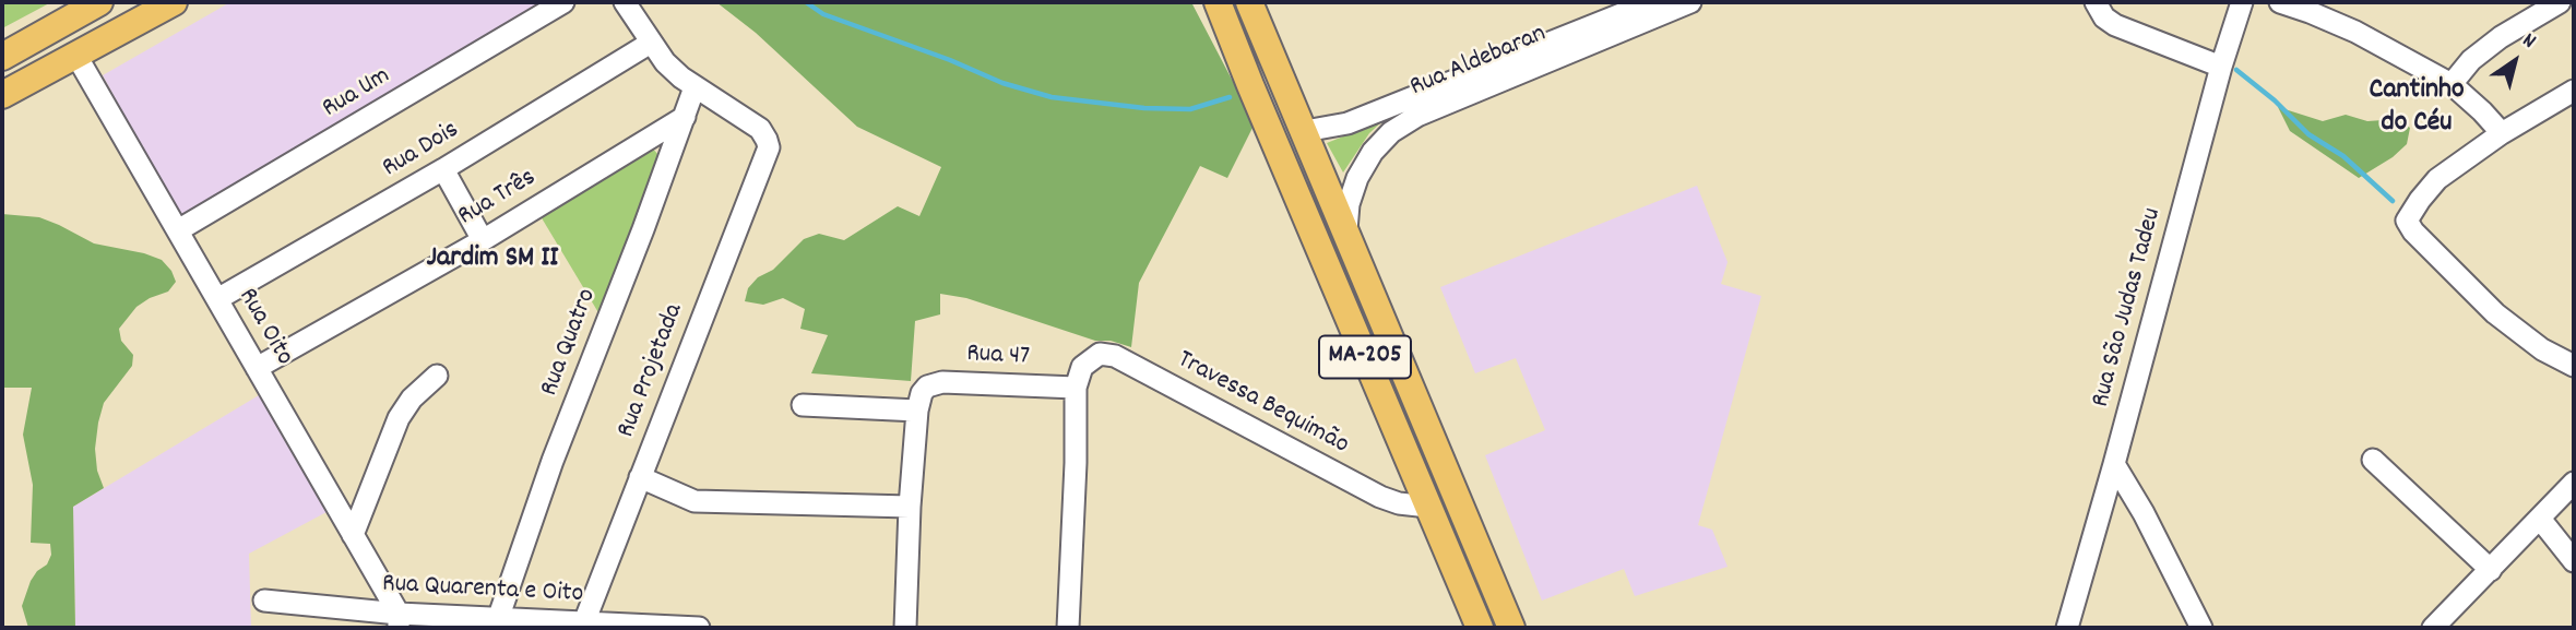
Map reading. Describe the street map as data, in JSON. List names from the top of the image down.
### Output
{
  "streets": {
    "main road": ["MA-205"],
    "street": [
      "Rua Aldebaran",
      "Rua Um",
      "Rua Dois",
      "Rua Três",
      "Rua São Judas Tadeu",
      "Rua Oito",
      "Rua Quatro",
      "Rua 47",
      "Rua Projetada",
      "Travessa Bequimão",
      "Rua Quarenta e Oito"
    ]
  },
  "crossings": [
    ["Rua Aldebaran", "MA-205"],
    ["Rua Um", "Rua Oito"],
    ["Rua Dois", "Rua Oito"],
    ["Rua Três", "Rua Oito"],
    ["Rua Três", "Rua Quatro"],
    ["Rua Oito", "Rua Quarenta e Oito"],
    ["Rua Quatro", "Rua Projetada"],
    ["Rua Quatro", "Rua Quarenta e Oito"],
    ["Rua 47", "Travessa Bequimão"],
    ["MA-205", "Travessa Bequimão"],
    ["Rua Projetada", "Rua Quarenta e Oito"]
  ],
  "districts": ["Cantinho do Céu", "Jardim SM II"],
  "north": "top right"
}
